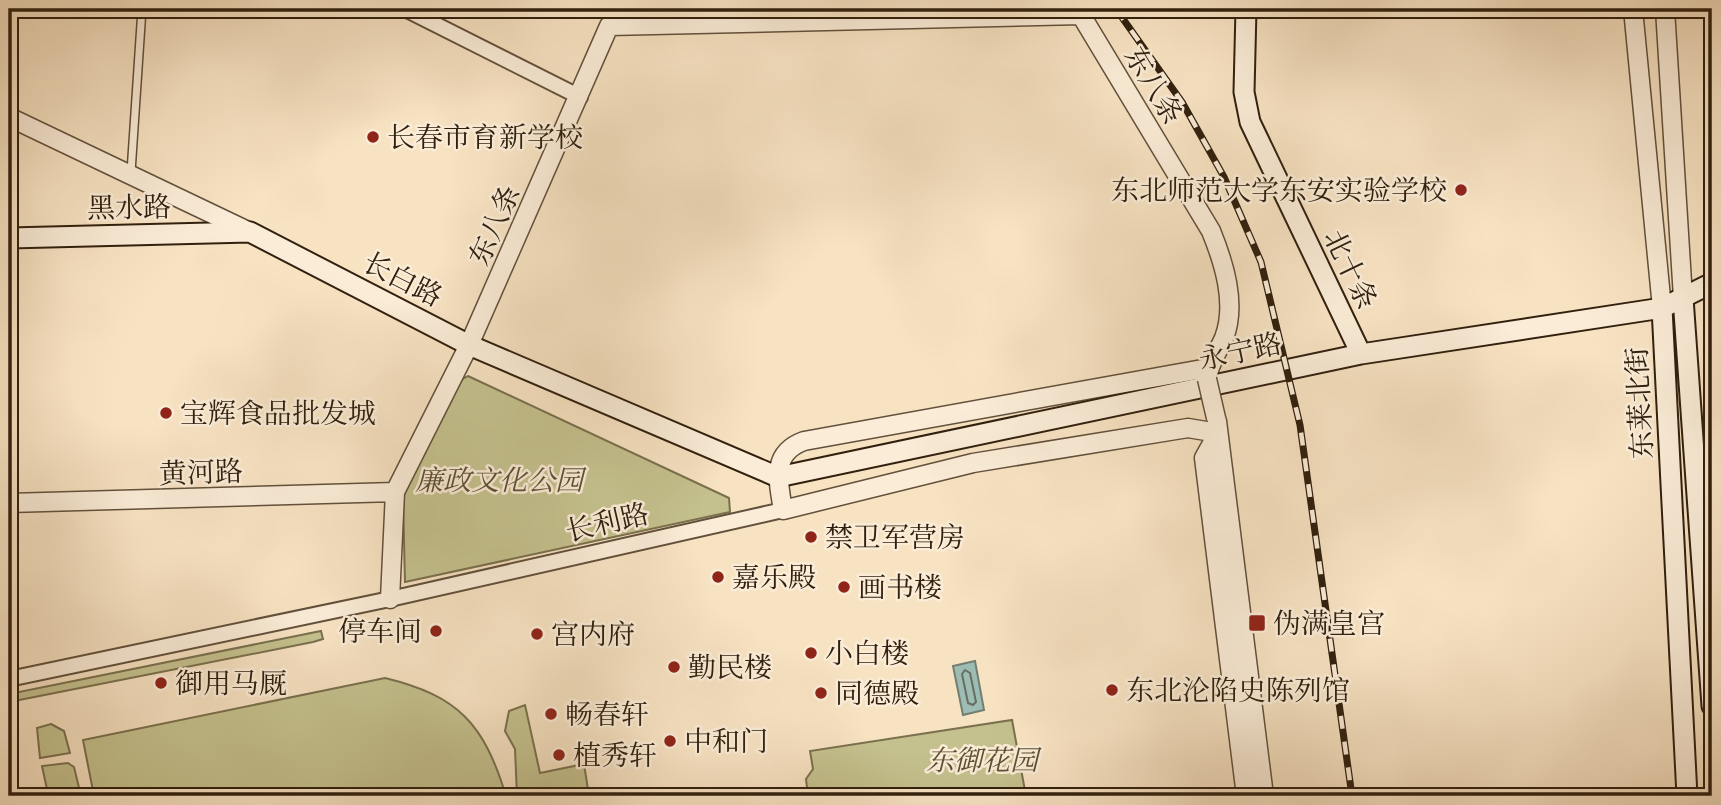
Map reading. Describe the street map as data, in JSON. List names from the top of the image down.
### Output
{
  "streets": {
    "main road": [
      "黑水路",
      "北十条",
      "长白路",
      "永宁路",
      "东莱北街"
    ],
    "street": ["东八条", "黄河路", "长利路"]
  },
  "crossings": [
    ["东八条", "长白路"],
    ["东八条", "黄河路"],
    ["东八条", "长利路"],
    ["黑水路", "长白路"],
    ["北十条", "永宁路"],
    ["长白路", "永宁路"],
    ["永宁路", "东莱北街"]
  ],
  "parks": ["廉政文化公园", "东御花园"],
  "places": {
    "other": [
      "长春市育新学校",
      "东北师范大学东安实验学校",
      "宝辉食品批发城",
      "禁卫军营房",
      "嘉乐殿",
      "画书楼",
      "停车间",
      "宫内府",
      "小白楼",
      "勤民楼",
      "御用马厩",
      "东北沦陷史陈列馆",
      "同德殿",
      "畅春轩",
      "中和门",
      "植秀轩"
    ],
    "transit": ["伪满皇宫"]
  }
}
